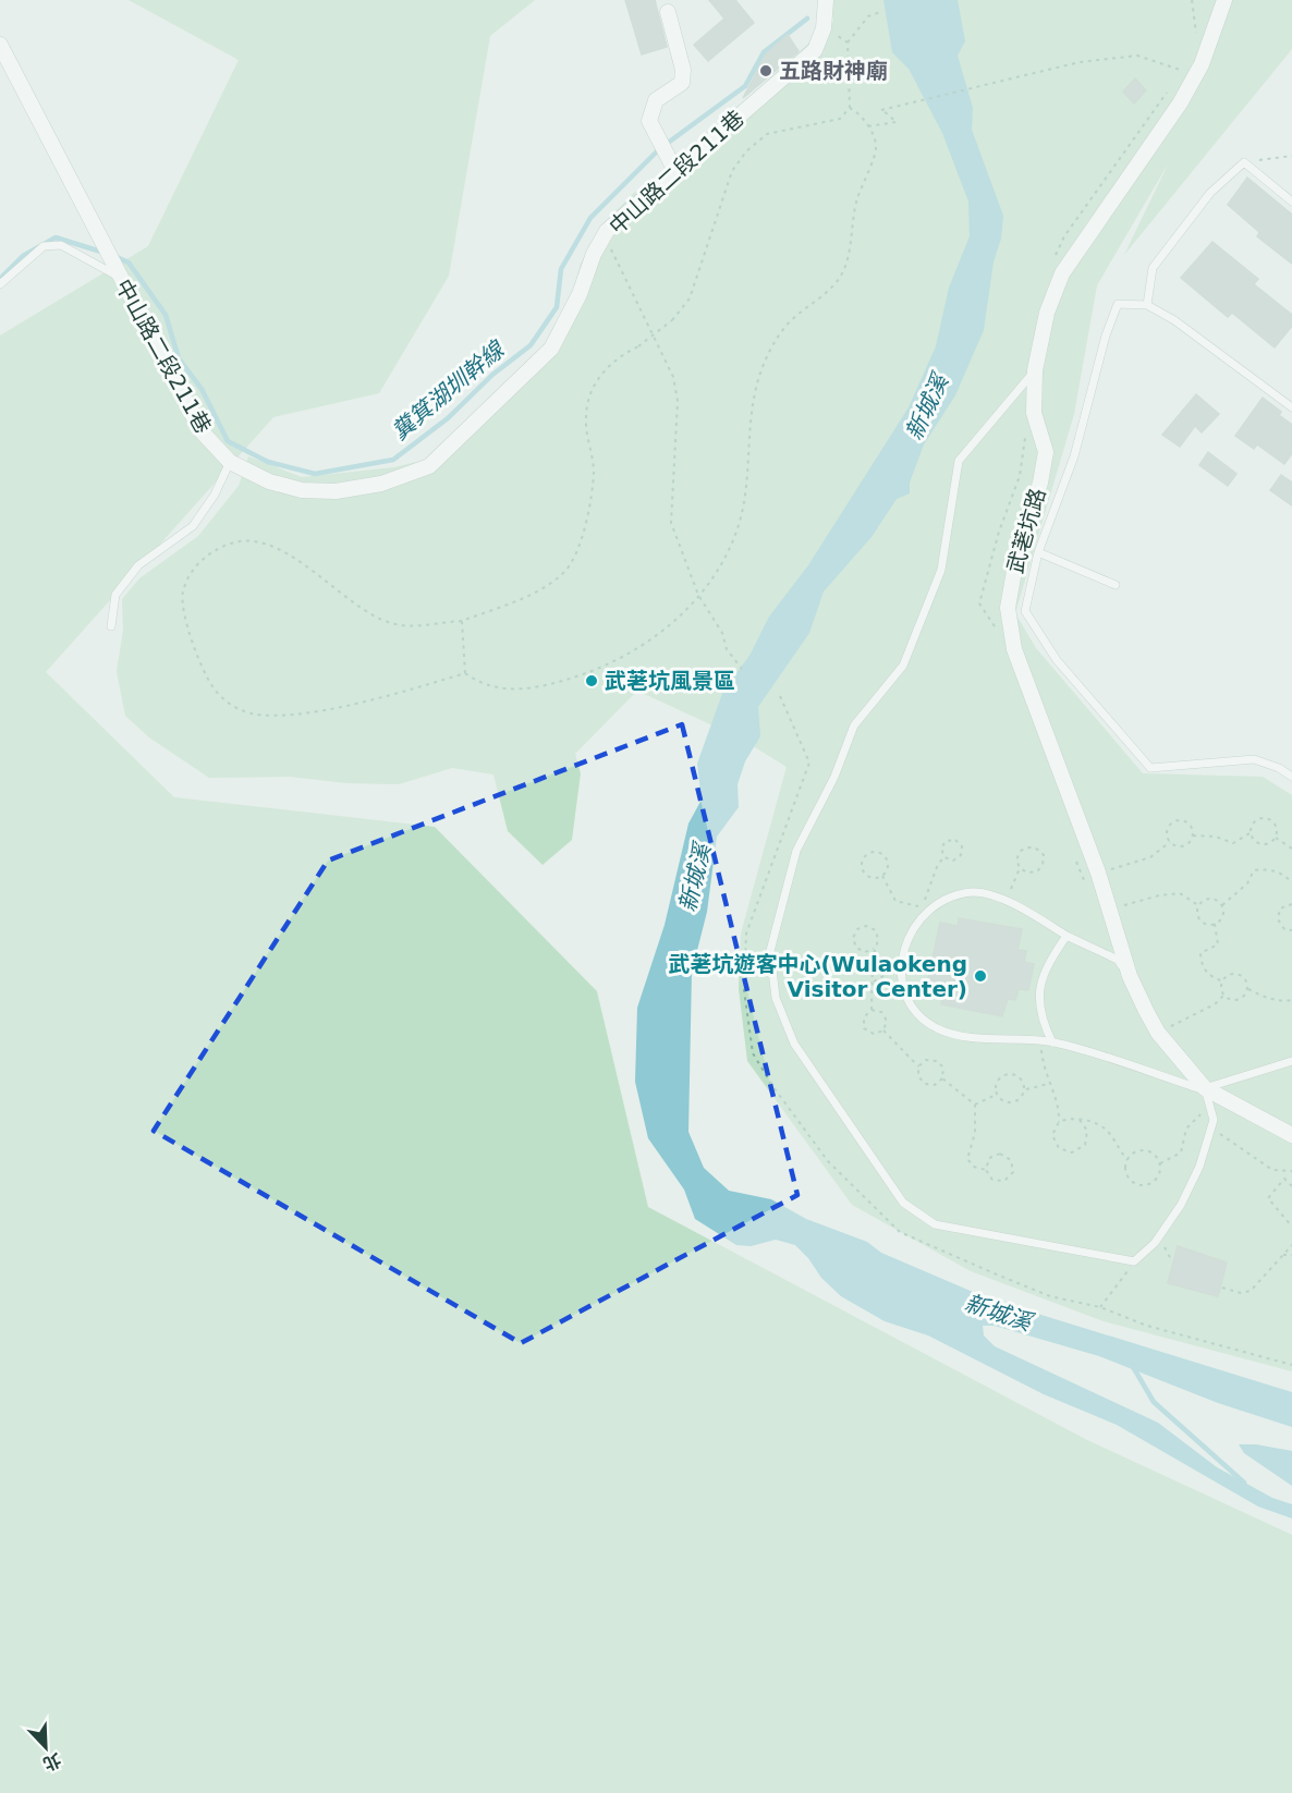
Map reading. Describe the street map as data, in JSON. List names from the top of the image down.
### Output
{
  "streets": {
    "street": ["中山路二段211巷", "武荖坑路"]
  },
  "water": ["糞箕湖圳幹線", "新城溪"],
  "places": ["五路財神廟", "武荖坑風景區", "武荖坑遊客中心(Wulaokeng Visitor Center)"],
  "north": "bottom right"
}
